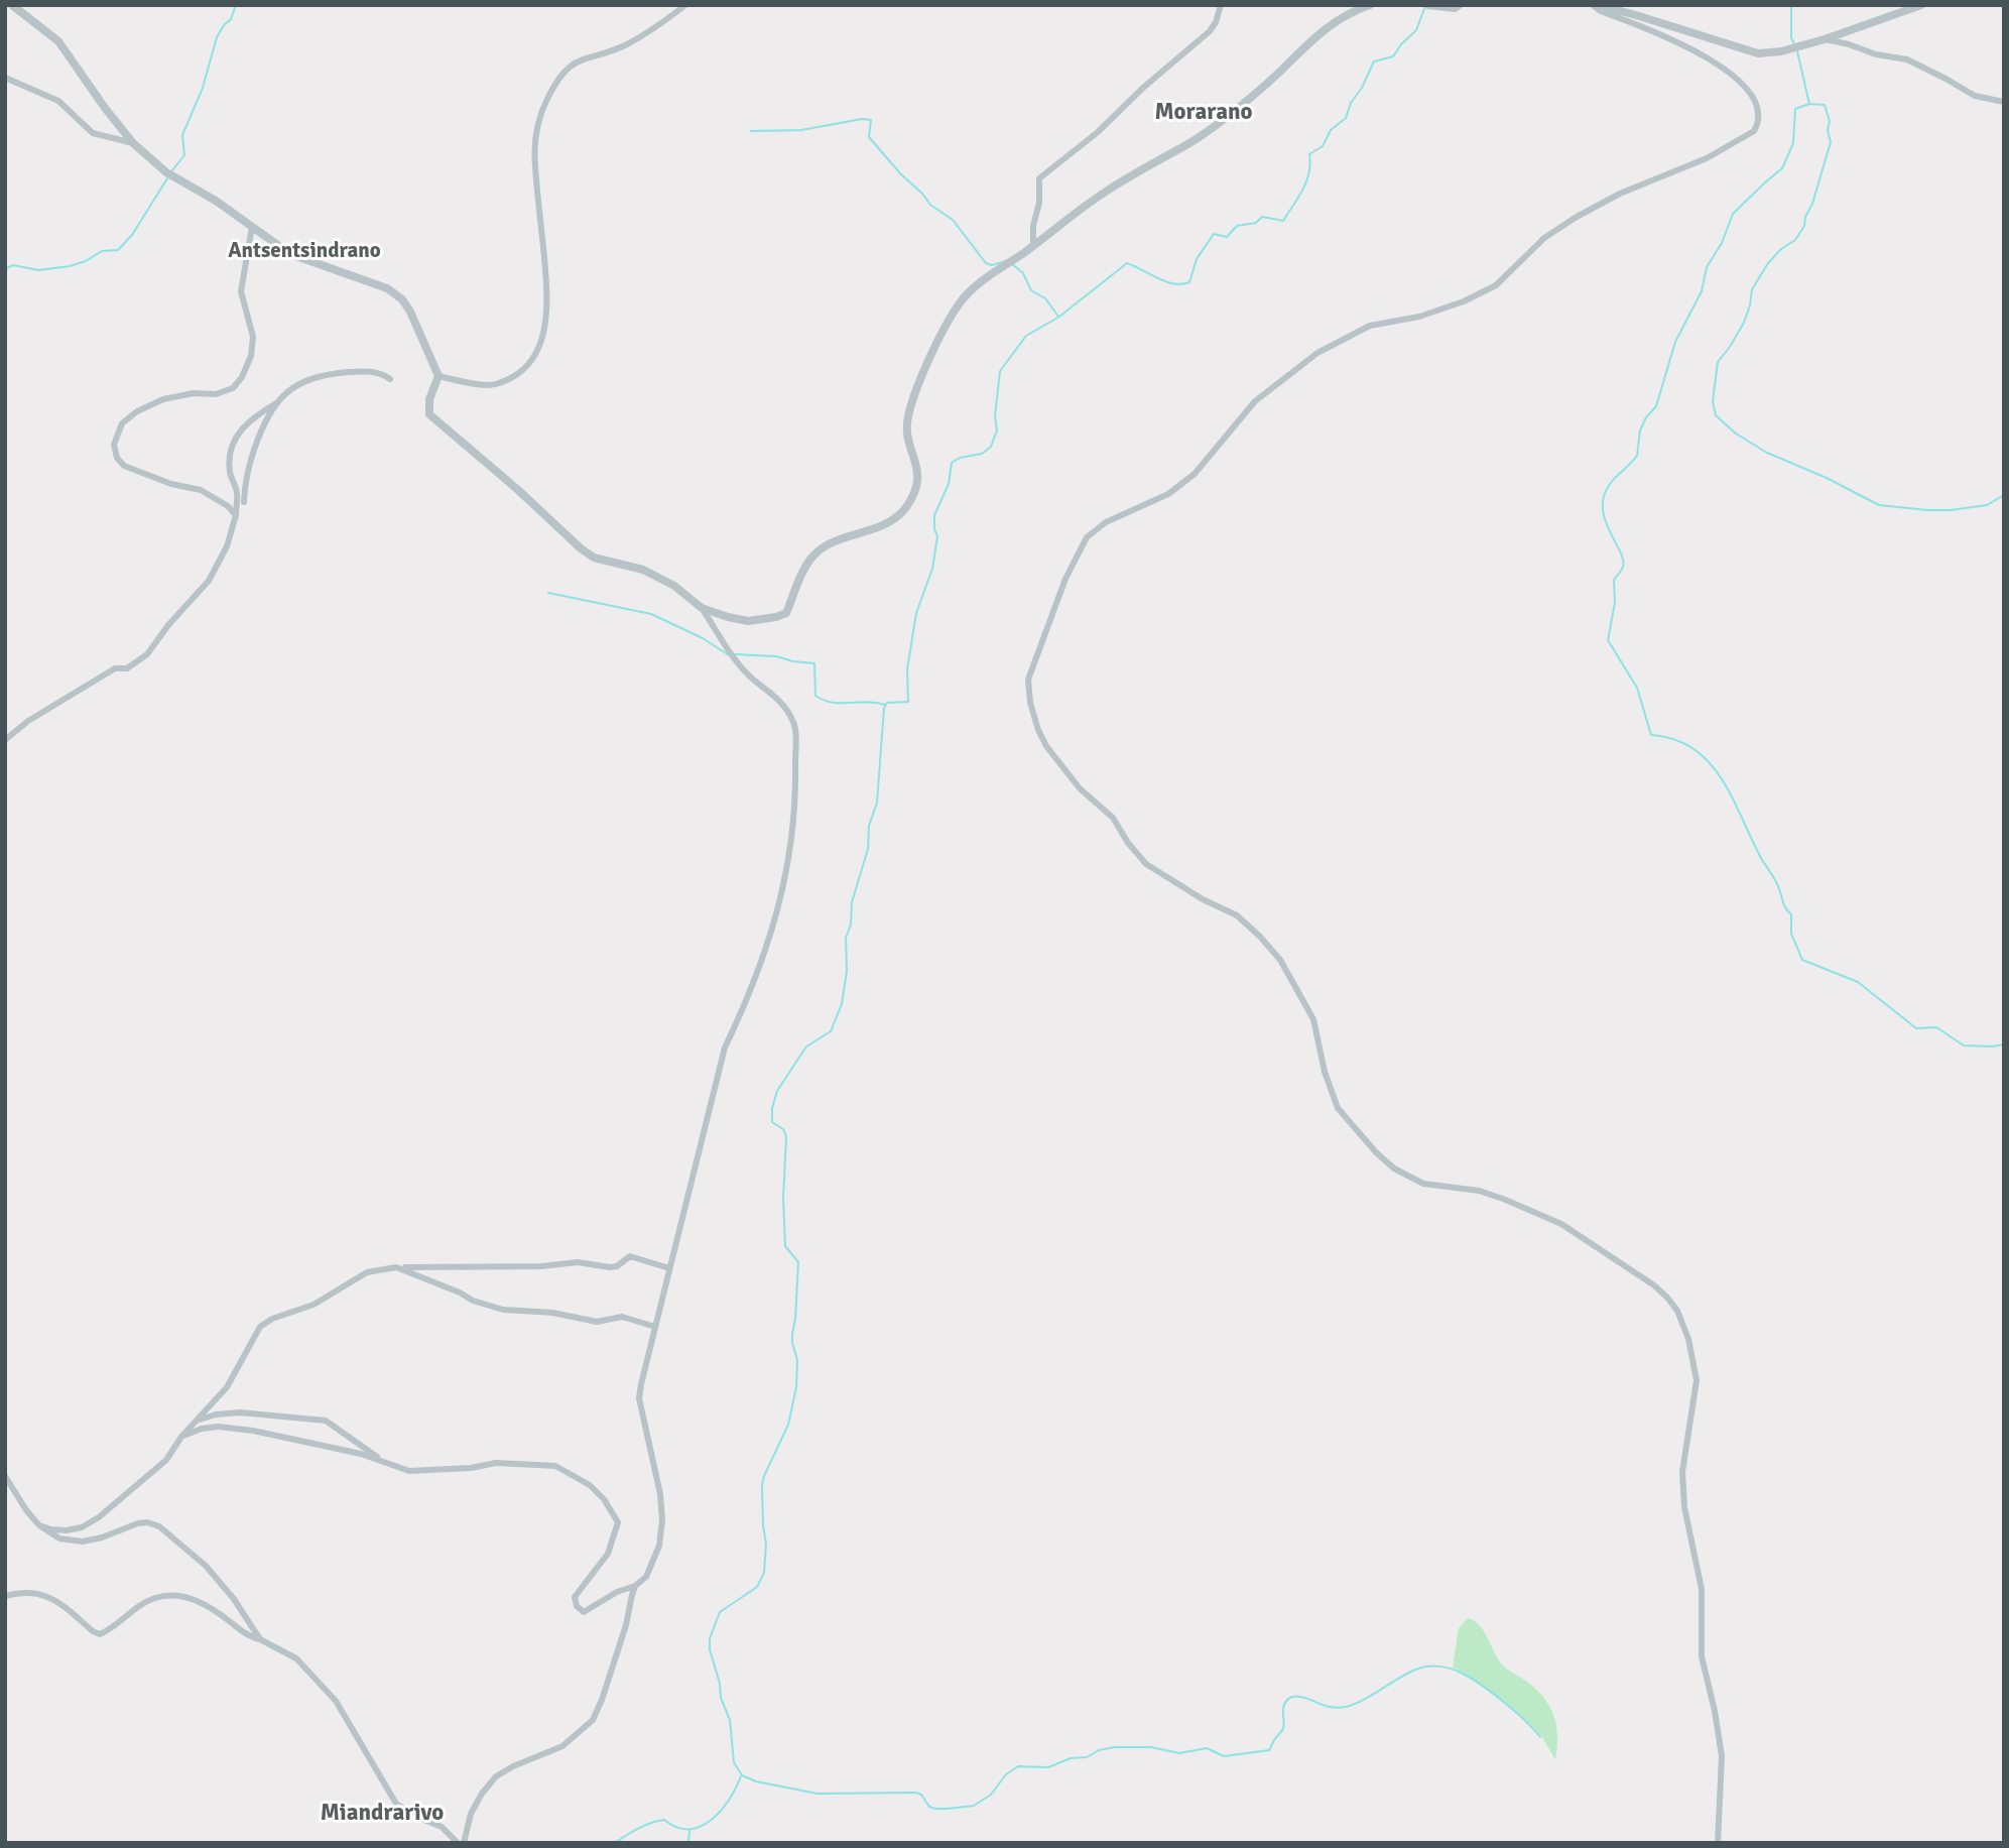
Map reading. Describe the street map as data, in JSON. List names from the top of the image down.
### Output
{
  "districts": ["Morarano", "Antsentsindrano", "Miandrarivo"]
}
